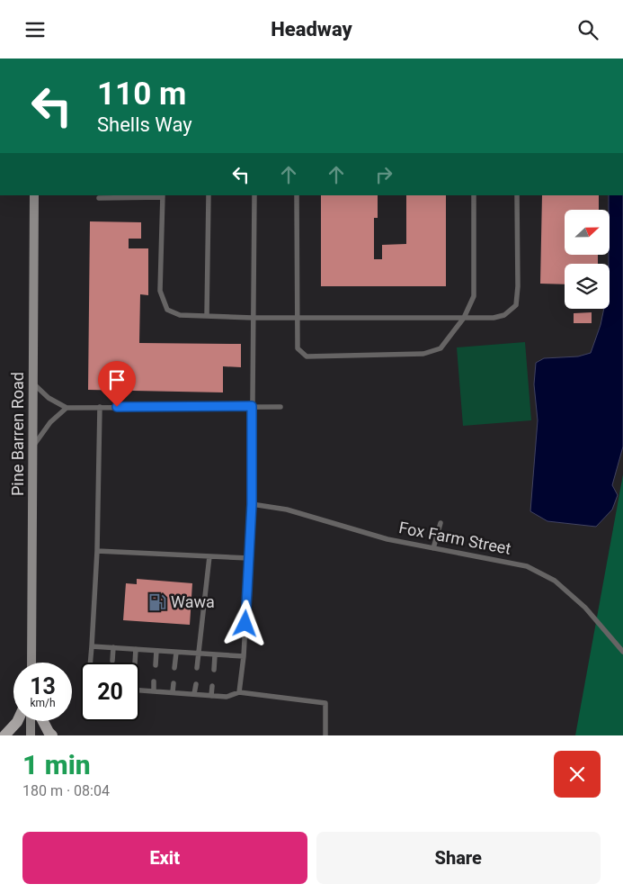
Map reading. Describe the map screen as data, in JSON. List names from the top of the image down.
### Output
{
  "streets": {
    "main road": ["Pine Barren Road"],
    "lane": ["Fox Farm Street"]
  },
  "places": {
    "fuel station": ["Wawa"]
  },
  "north": "right",
  "page": {
    "header": "Headway",
    "turn": ["110 m", "Shells Way"],
    "speed": "13 km/h",
    "limit": "20",
    "heading": ["1 min", "180 m · 08:04"],
    "buttons": ["Exit", "Share"]
  }
}
